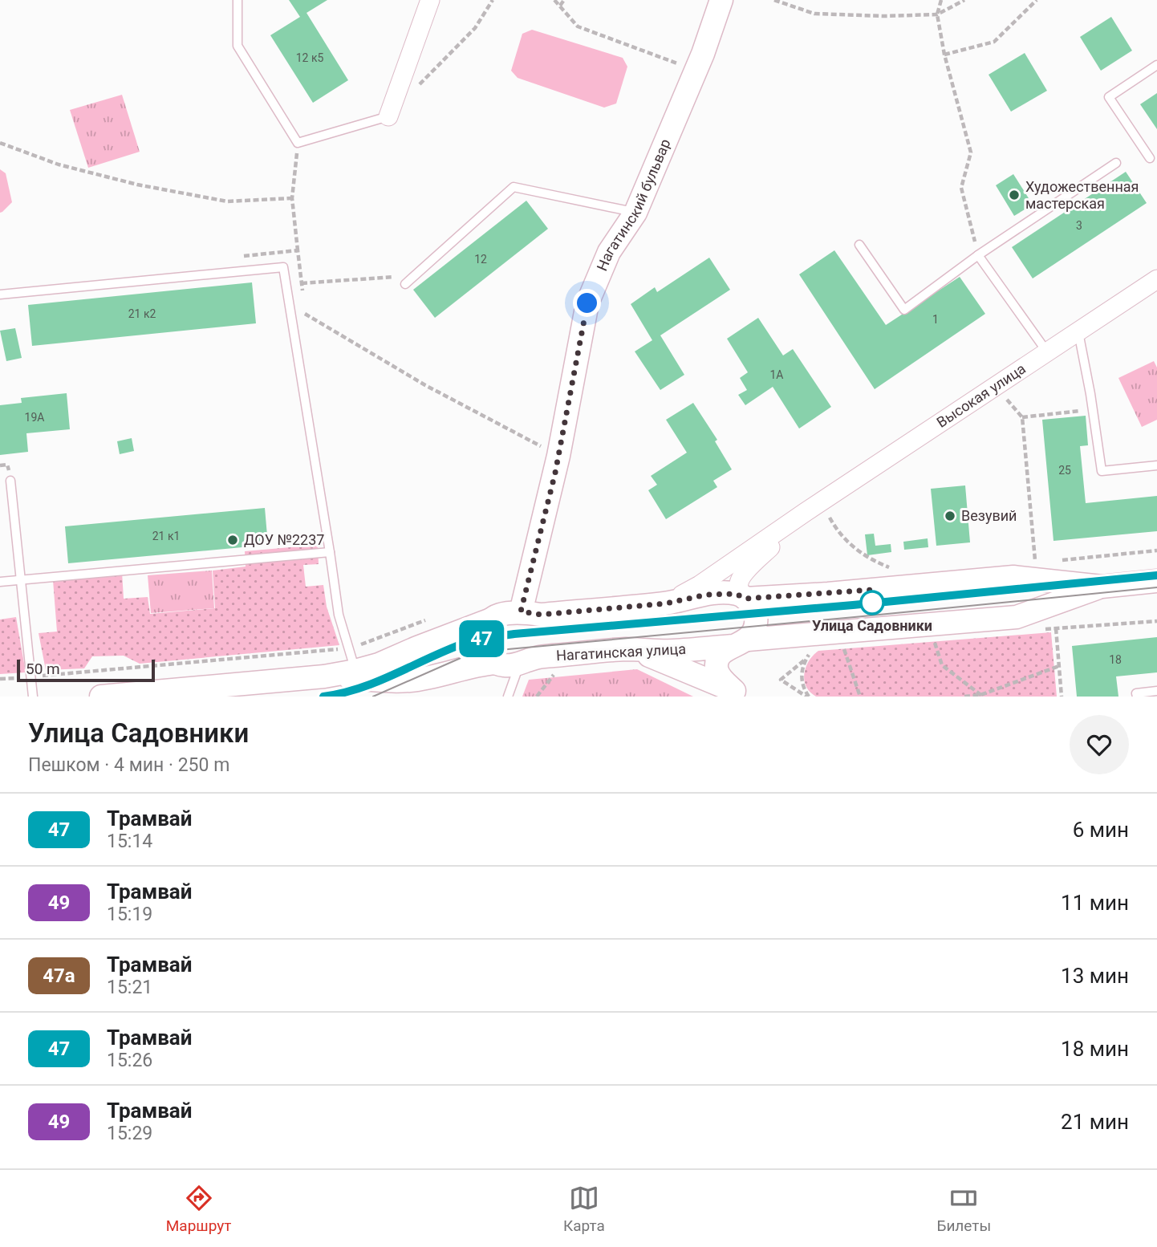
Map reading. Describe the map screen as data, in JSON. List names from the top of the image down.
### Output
{
  "streets": {
    "street": ["Нагатинский бульвар", "Высокая улица", "Нагатинская улица"]
  },
  "crossings": [
    ["Нагатинский бульвар", "Нагатинская улица"],
    ["Высокая улица", "Нагатинская улица"]
  ],
  "places": [
    "Художественная мастерская",
    "Везувий",
    "ДОУ №2237",
    "Улица Садовники"
  ],
  "lines": ["tram line 47"],
  "house_numbers": [
    "12 к5",
    "3",
    "12",
    "21 к2",
    "1",
    "1А",
    "19А",
    "25",
    "21 к1",
    "18"
  ],
  "scale_bar": "50 m",
  "page": {
    "on_map": "47",
    "scale": "50 m",
    "heading": ["Улица Садовники", "Пешком · 4 мин · 250 m"],
    "list": [
      {
        "mark": "47",
        "name": "Трамвай",
        "note": "15:14",
        "value": "6 мин"
      },
      {
        "mark": "49",
        "name": "Трамвай",
        "note": "15:19",
        "value": "11 мин"
      },
      {
        "mark": "47а",
        "name": "Трамвай",
        "note": "15:21",
        "value": "13 мин"
      },
      {
        "mark": "47",
        "name": "Трамвай",
        "note": "15:26",
        "value": "18 мин"
      },
      {
        "mark": "49",
        "name": "Трамвай",
        "note": "15:29",
        "value": "21 мин"
      }
    ],
    "tabs": ["Маршрут", "Карта", "Билеты"]
  }
}
